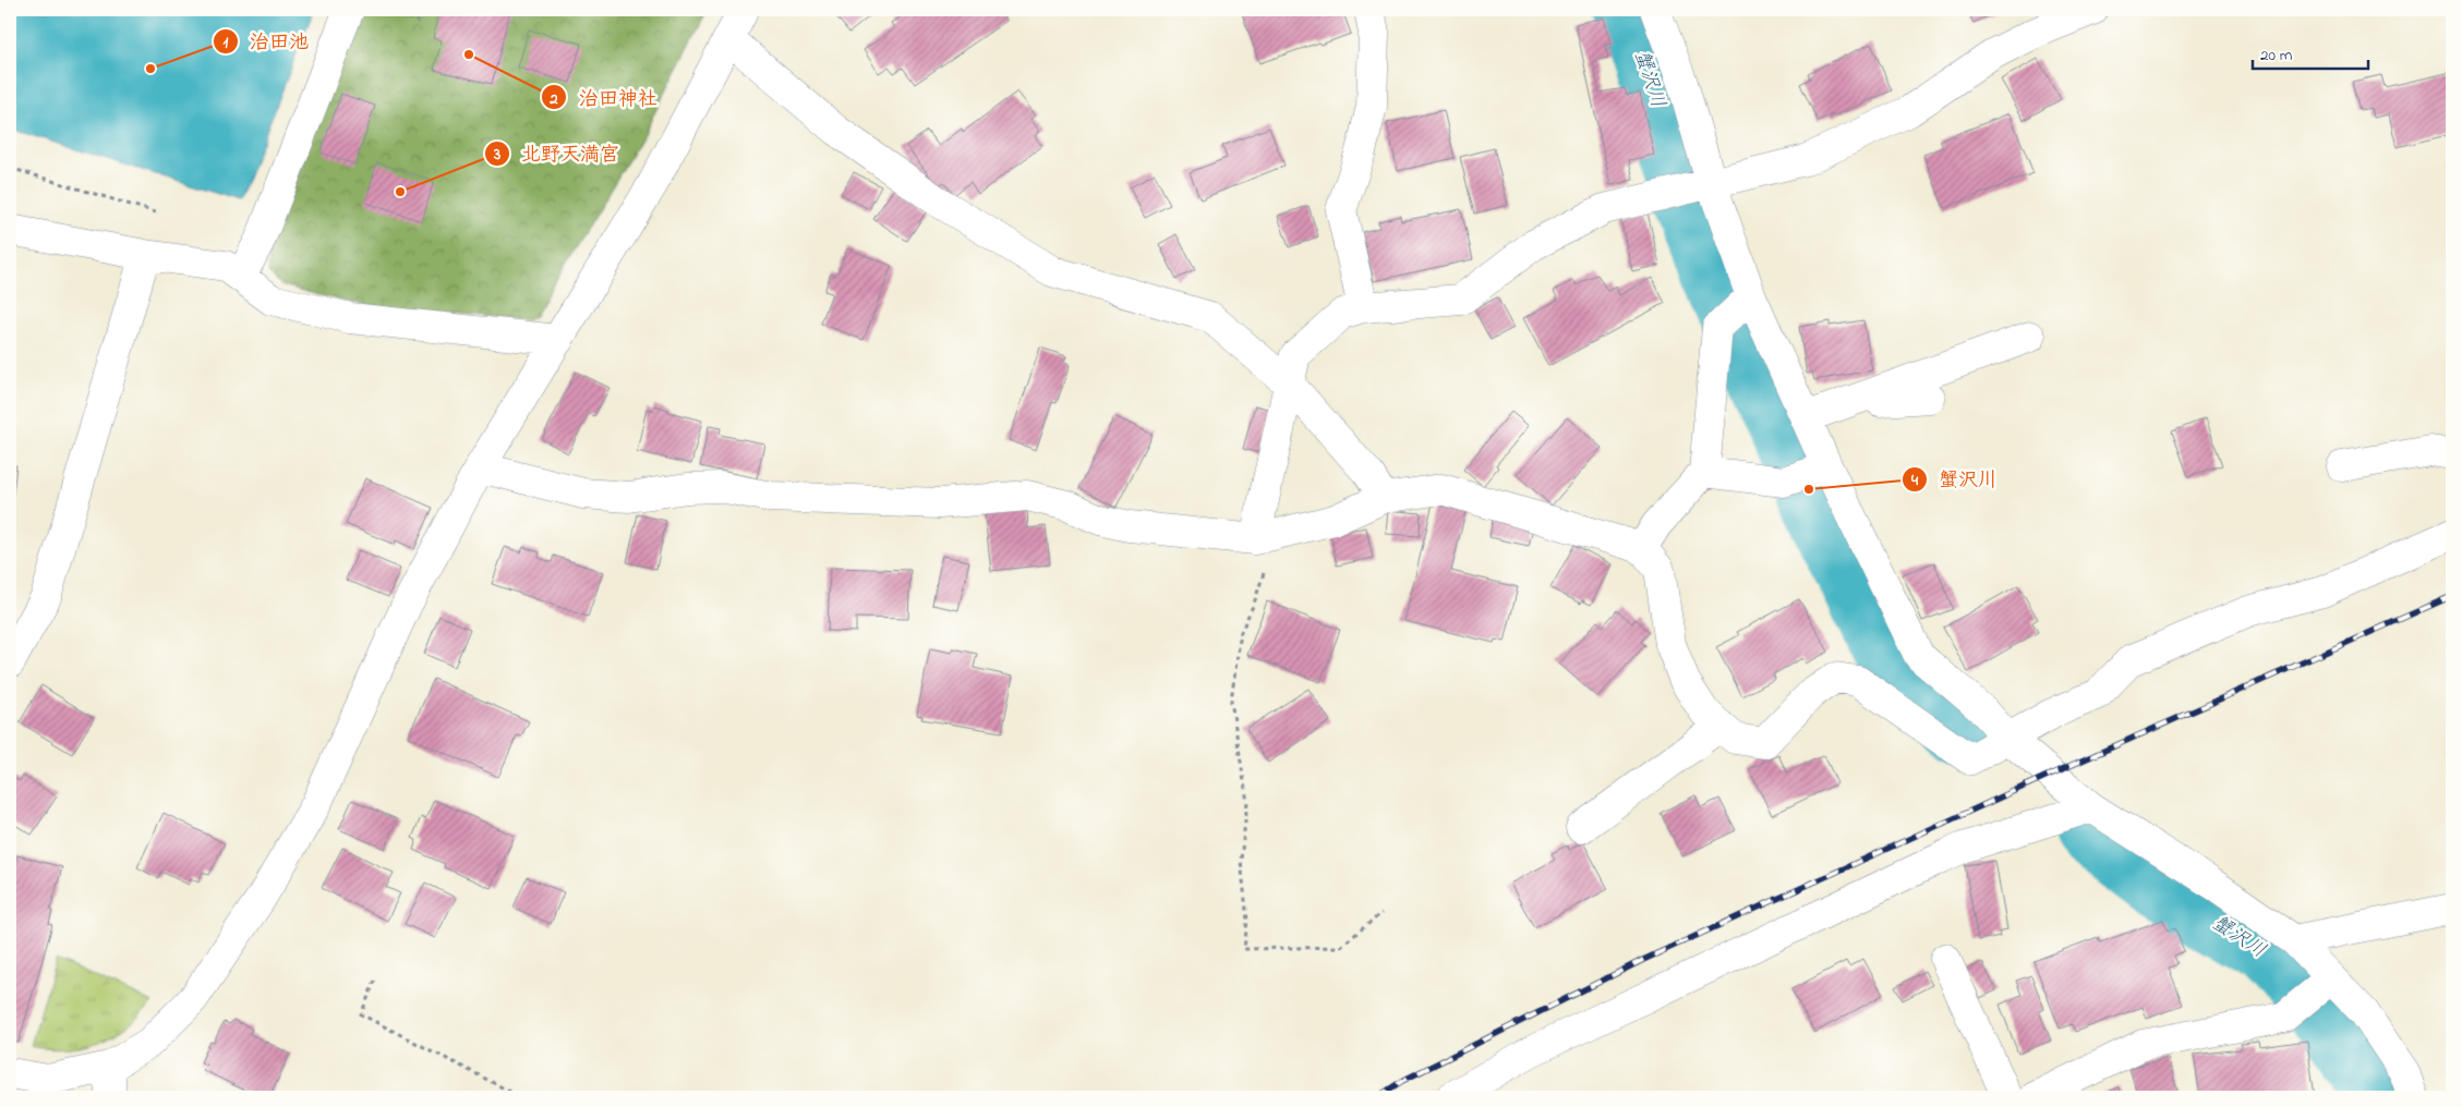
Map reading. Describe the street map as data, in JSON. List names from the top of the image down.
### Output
{
  "water": ["蟹沢川"],
  "places": [
    "治田神社",
    "治田池",
    "北野天満宮",
    "蟹沢川"
  ],
  "scale_bar": "20 m"
}
